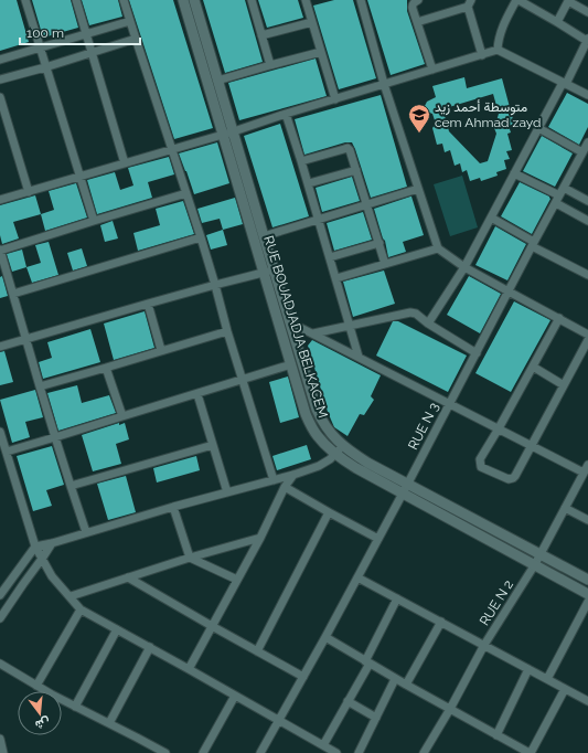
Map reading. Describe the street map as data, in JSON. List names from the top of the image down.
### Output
{
  "streets": {
    "street": ["RUE BOUADJADJA BELKACEM", "RUE N 3", "RUE N 2"]
  },
  "crossings": [
    ["RUE BOUADJADJA BELKACEM", "RUE N 3"],
    ["RUE BOUADJADJA BELKACEM", "RUE N 2"]
  ],
  "places": {
    "school or university": ["متوسطة أحمد زيد cem Ahmad zayd"]
  },
  "scale_bar": "100 m",
  "north": "bottom"
}
